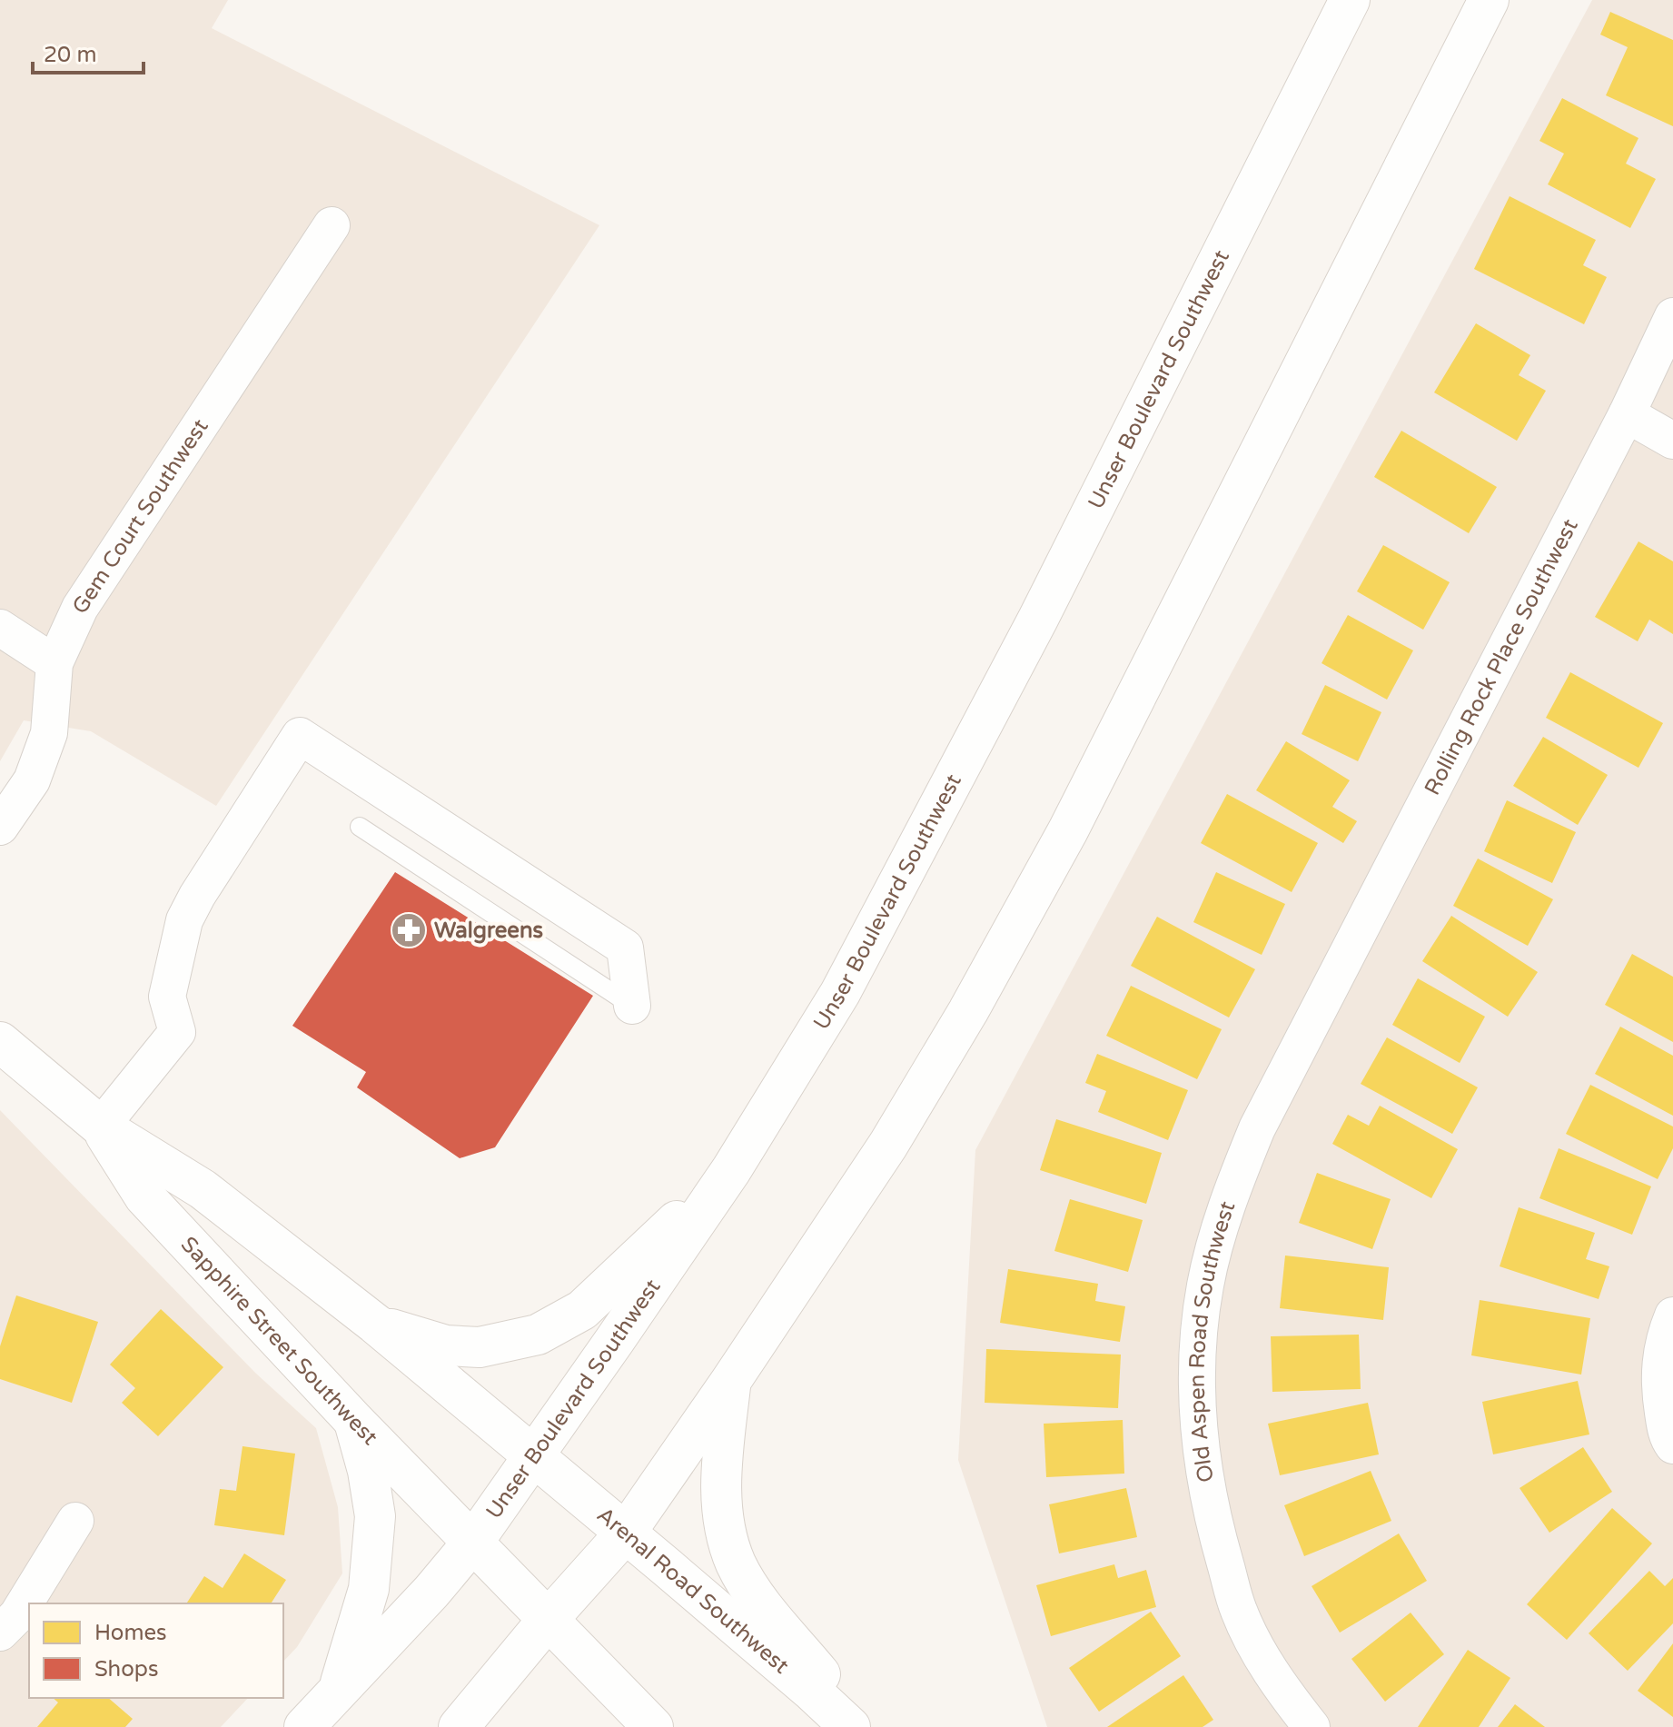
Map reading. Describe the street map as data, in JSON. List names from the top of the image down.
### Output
{
  "streets": {
    "main road": ["Unser Boulevard Southwest", "Sapphire Street Southwest", "Arenal Road Southwest"],
    "street": ["Gem Court Southwest", "Rolling Rock Place Southwest", "Old Aspen Road Southwest"]
  },
  "crossings": [
    ["Unser Boulevard Southwest", "Sapphire Street Southwest"],
    ["Unser Boulevard Southwest", "Arenal Road Southwest"],
    ["Rolling Rock Place Southwest", "Old Aspen Road Southwest"],
    ["Sapphire Street Southwest", "Arenal Road Southwest"]
  ],
  "places": {
    "pharmacy": ["Walgreens"]
  },
  "legend": ["Homes", "Shops"],
  "scale_bar": "20 m"
}
